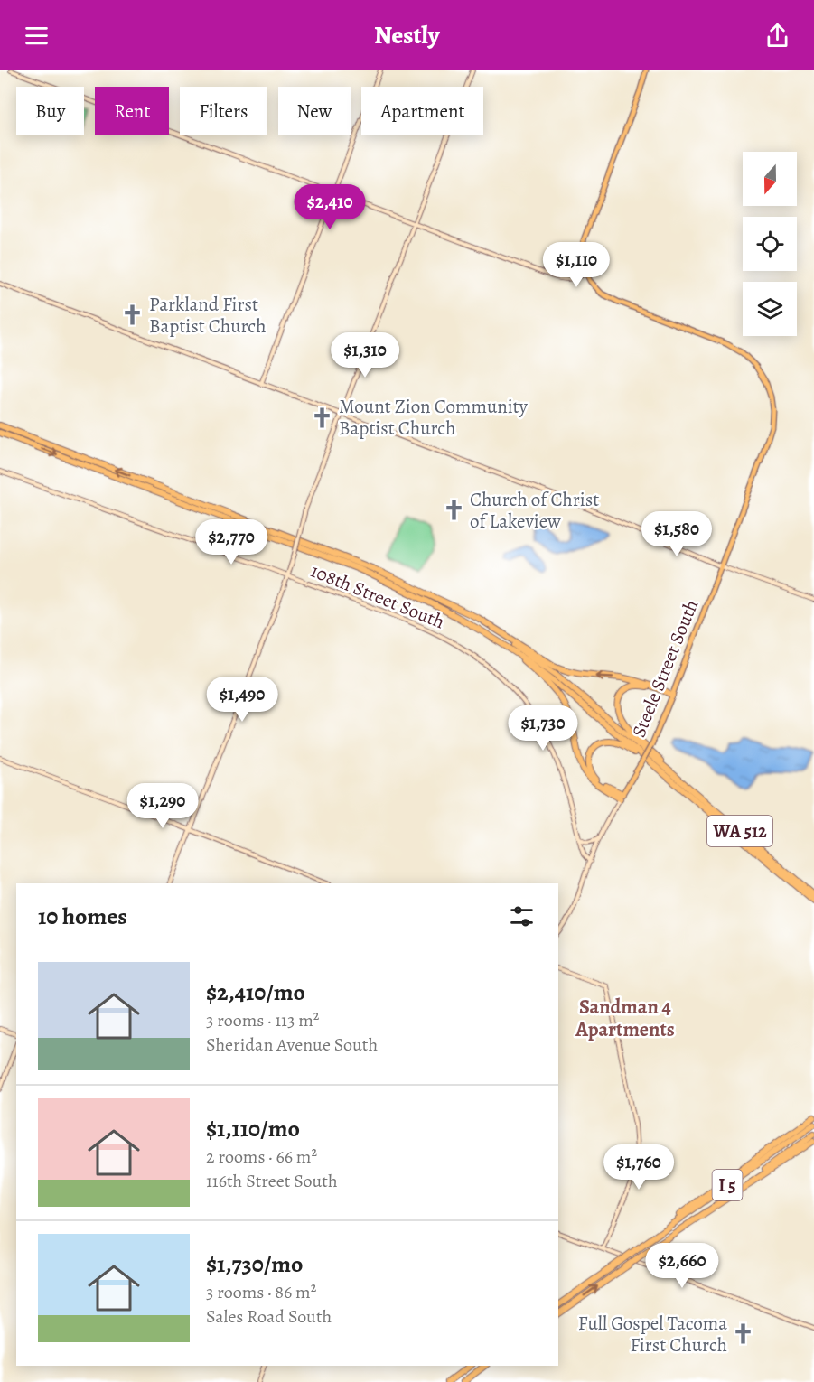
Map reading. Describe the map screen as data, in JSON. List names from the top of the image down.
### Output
{
  "streets": {
    "highway": ["WA 512", "I 5"],
    "main road": ["Steele Street South"],
    "street": ["108th Street South"]
  },
  "crossings": [
    ["108th Street South", "Steele Street South"]
  ],
  "districts": ["Sandman 4 Apartments"],
  "places": {
    "church": [
      "Parkland First Baptist Church",
      "Mount Zion Community Baptist Church",
      "Church of Christ of Lakeview",
      "Full Gospel Tacoma First Church"
    ]
  },
  "north": "bottom",
  "page": {
    "header": "Nestly",
    "chip": [
      "Buy",
      "Rent",
      "Filters",
      "New",
      "Apartment"
    ],
    "price": [
      "$2,410",
      "$1,110",
      "$1,310",
      "$1,580",
      "$2,770",
      "$1,490",
      "$1,730",
      "$1,290",
      "$1,760",
      "$2,660"
    ],
    "heading": "10 homes",
    "list": [
      {
        "name": "$2,410/mo",
        "note": "3 rooms · 113 m² · Sheridan Avenue South"
      },
      {
        "name": "$1,110/mo",
        "note": "2 rooms · 66 m² · 116th Street South"
      },
      {
        "name": "$1,730/mo",
        "note": "3 rooms · 86 m² · Sales Road South"
      }
    ]
  }
}
